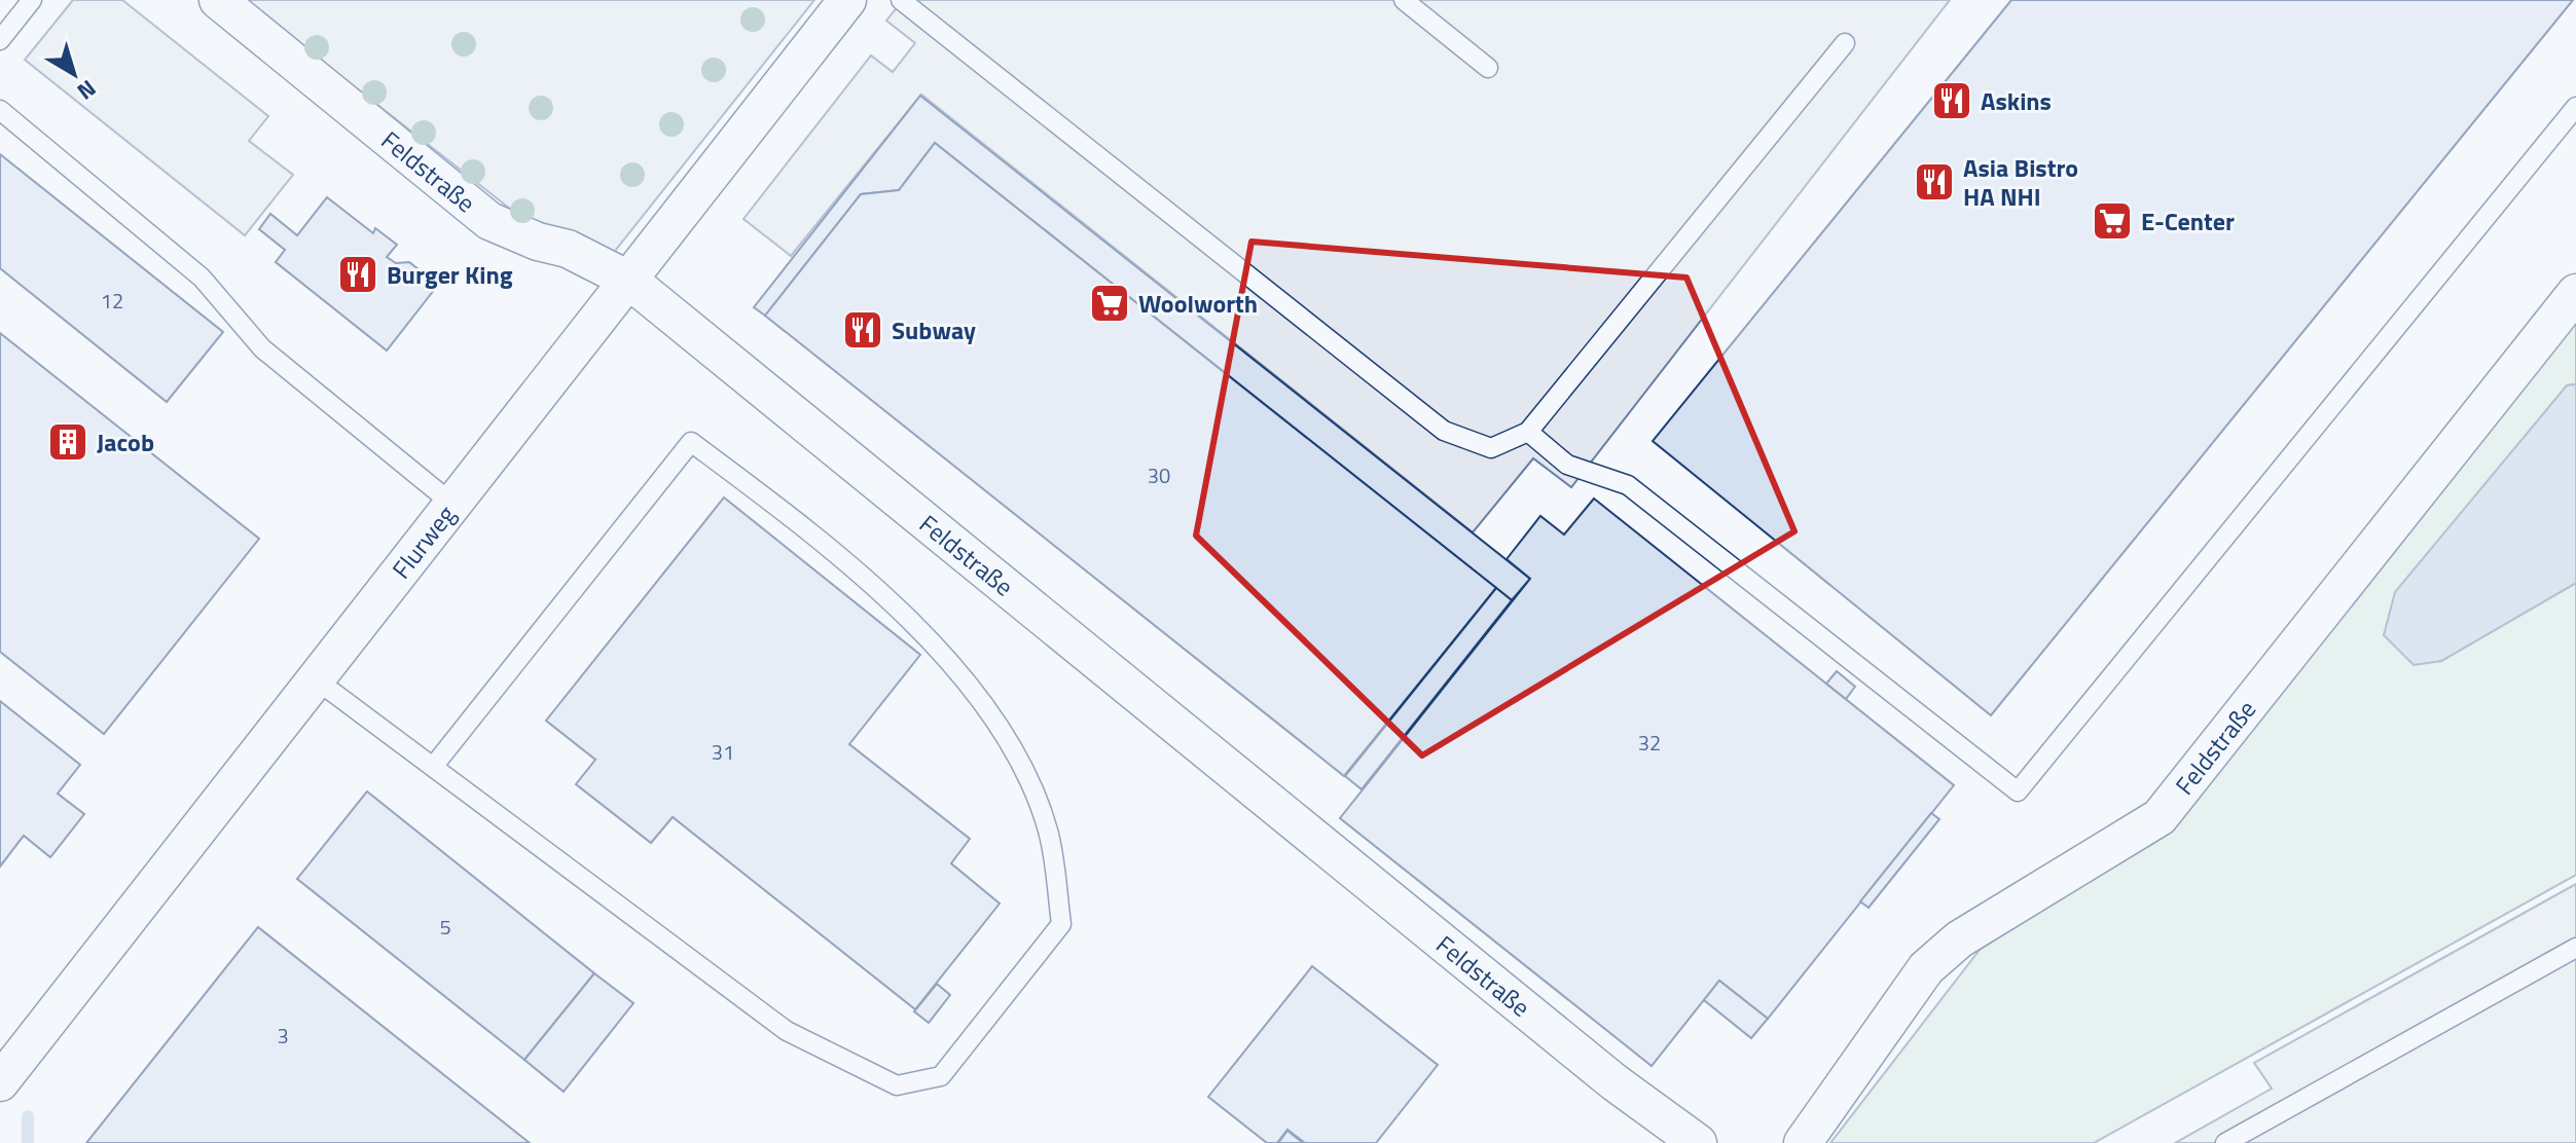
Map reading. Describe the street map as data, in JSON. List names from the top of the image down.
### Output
{
  "streets": {
    "street": ["Feldstraße", "Flurweg"]
  },
  "crossings": [
    ["Feldstraße", "Flurweg"]
  ],
  "places": {
    "restaurant": [
      "Askins",
      "Asia Bistro HA NHI",
      "Burger King",
      "Subway"
    ],
    "supermarket": ["E-Center", "Woolworth"],
    "building": ["Jacob"]
  },
  "house_numbers": [
    "12",
    "30",
    "32",
    "31",
    "5",
    "3"
  ],
  "north": "bottom right"
}
